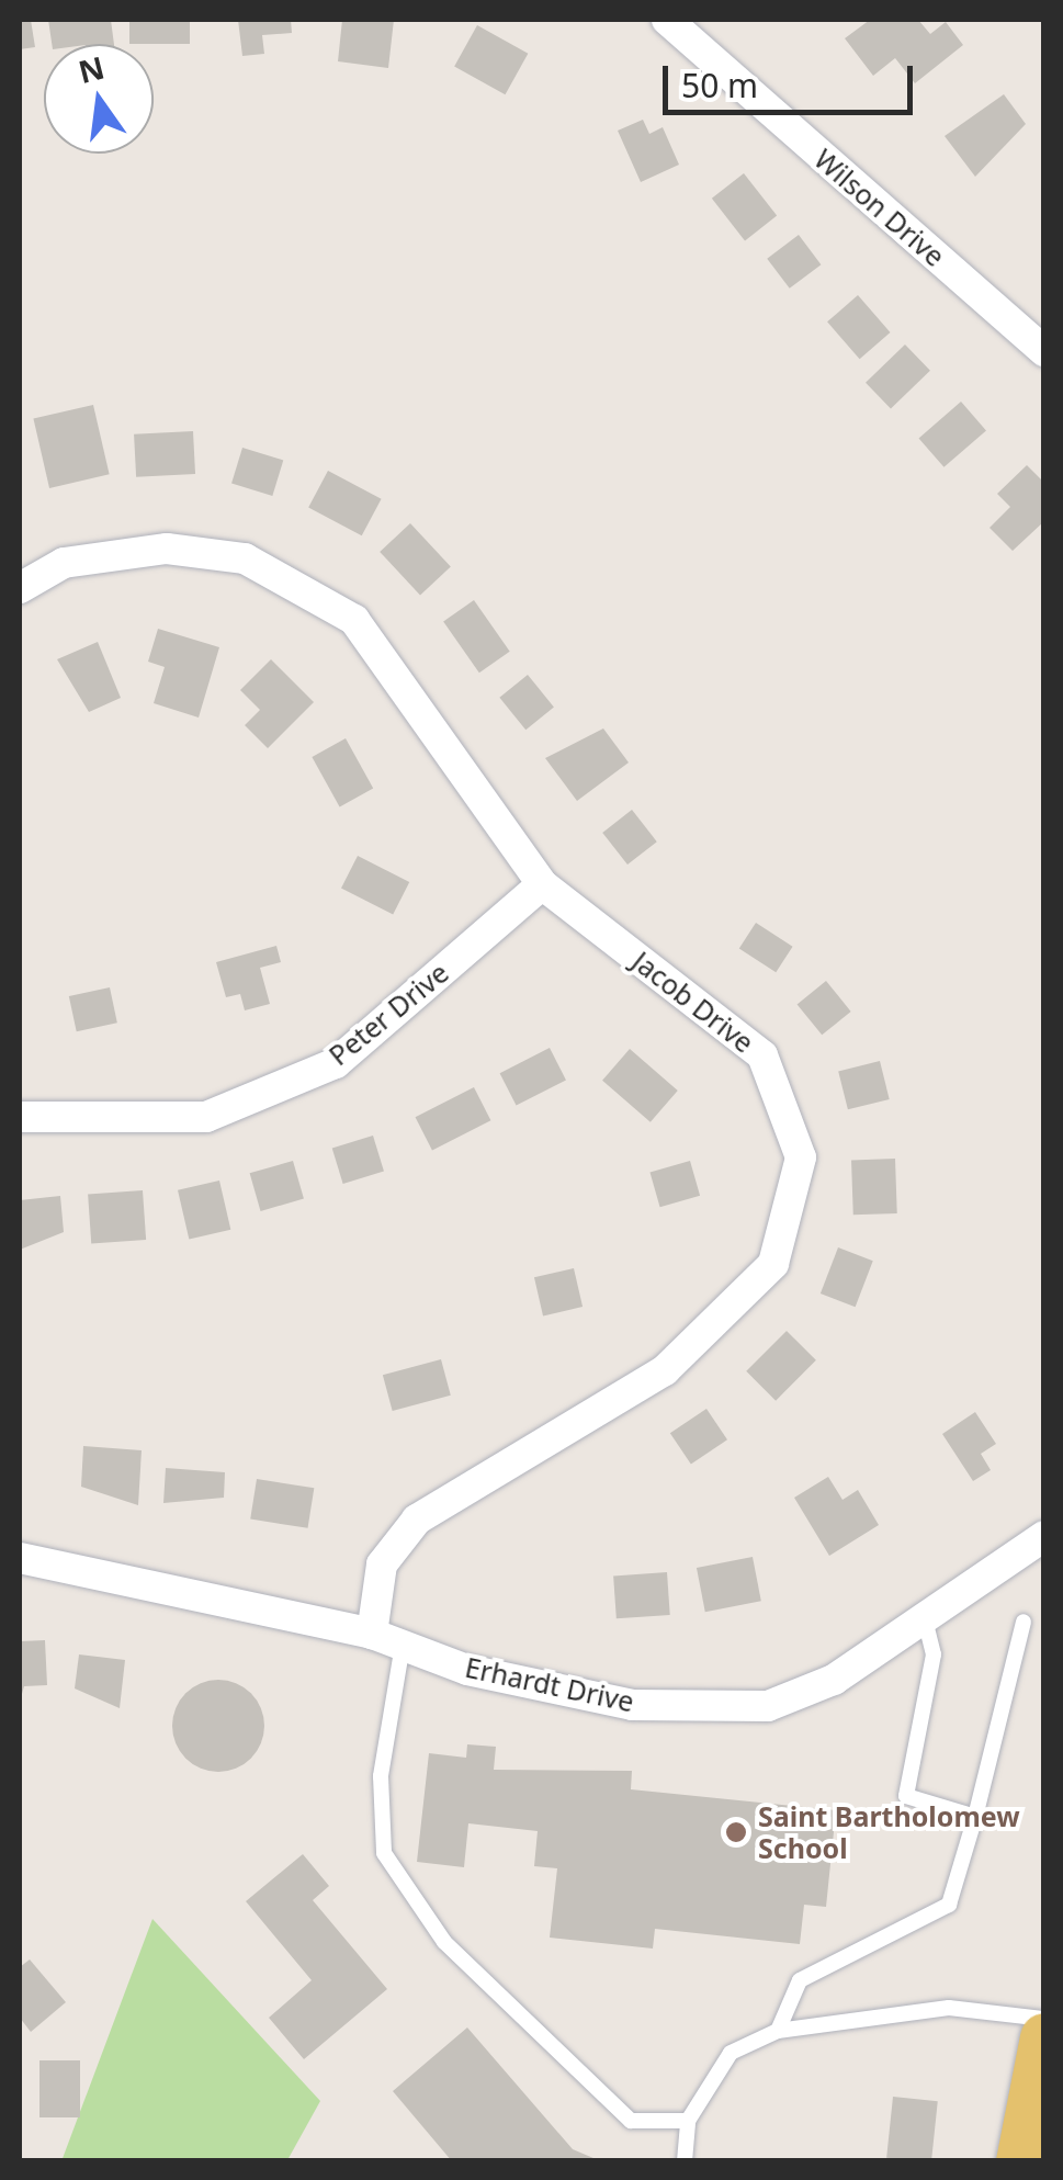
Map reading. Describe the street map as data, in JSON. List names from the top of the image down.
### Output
{
  "streets": {
    "street": [
      "Wilson Drive",
      "Jacob Drive",
      "Peter Drive",
      "Erhardt Drive"
    ]
  },
  "crossings": [
    ["Jacob Drive", "Peter Drive"],
    ["Jacob Drive", "Erhardt Drive"]
  ],
  "places": ["Saint Bartholomew School"],
  "scale_bar": "50 m",
  "north": "top"
}
